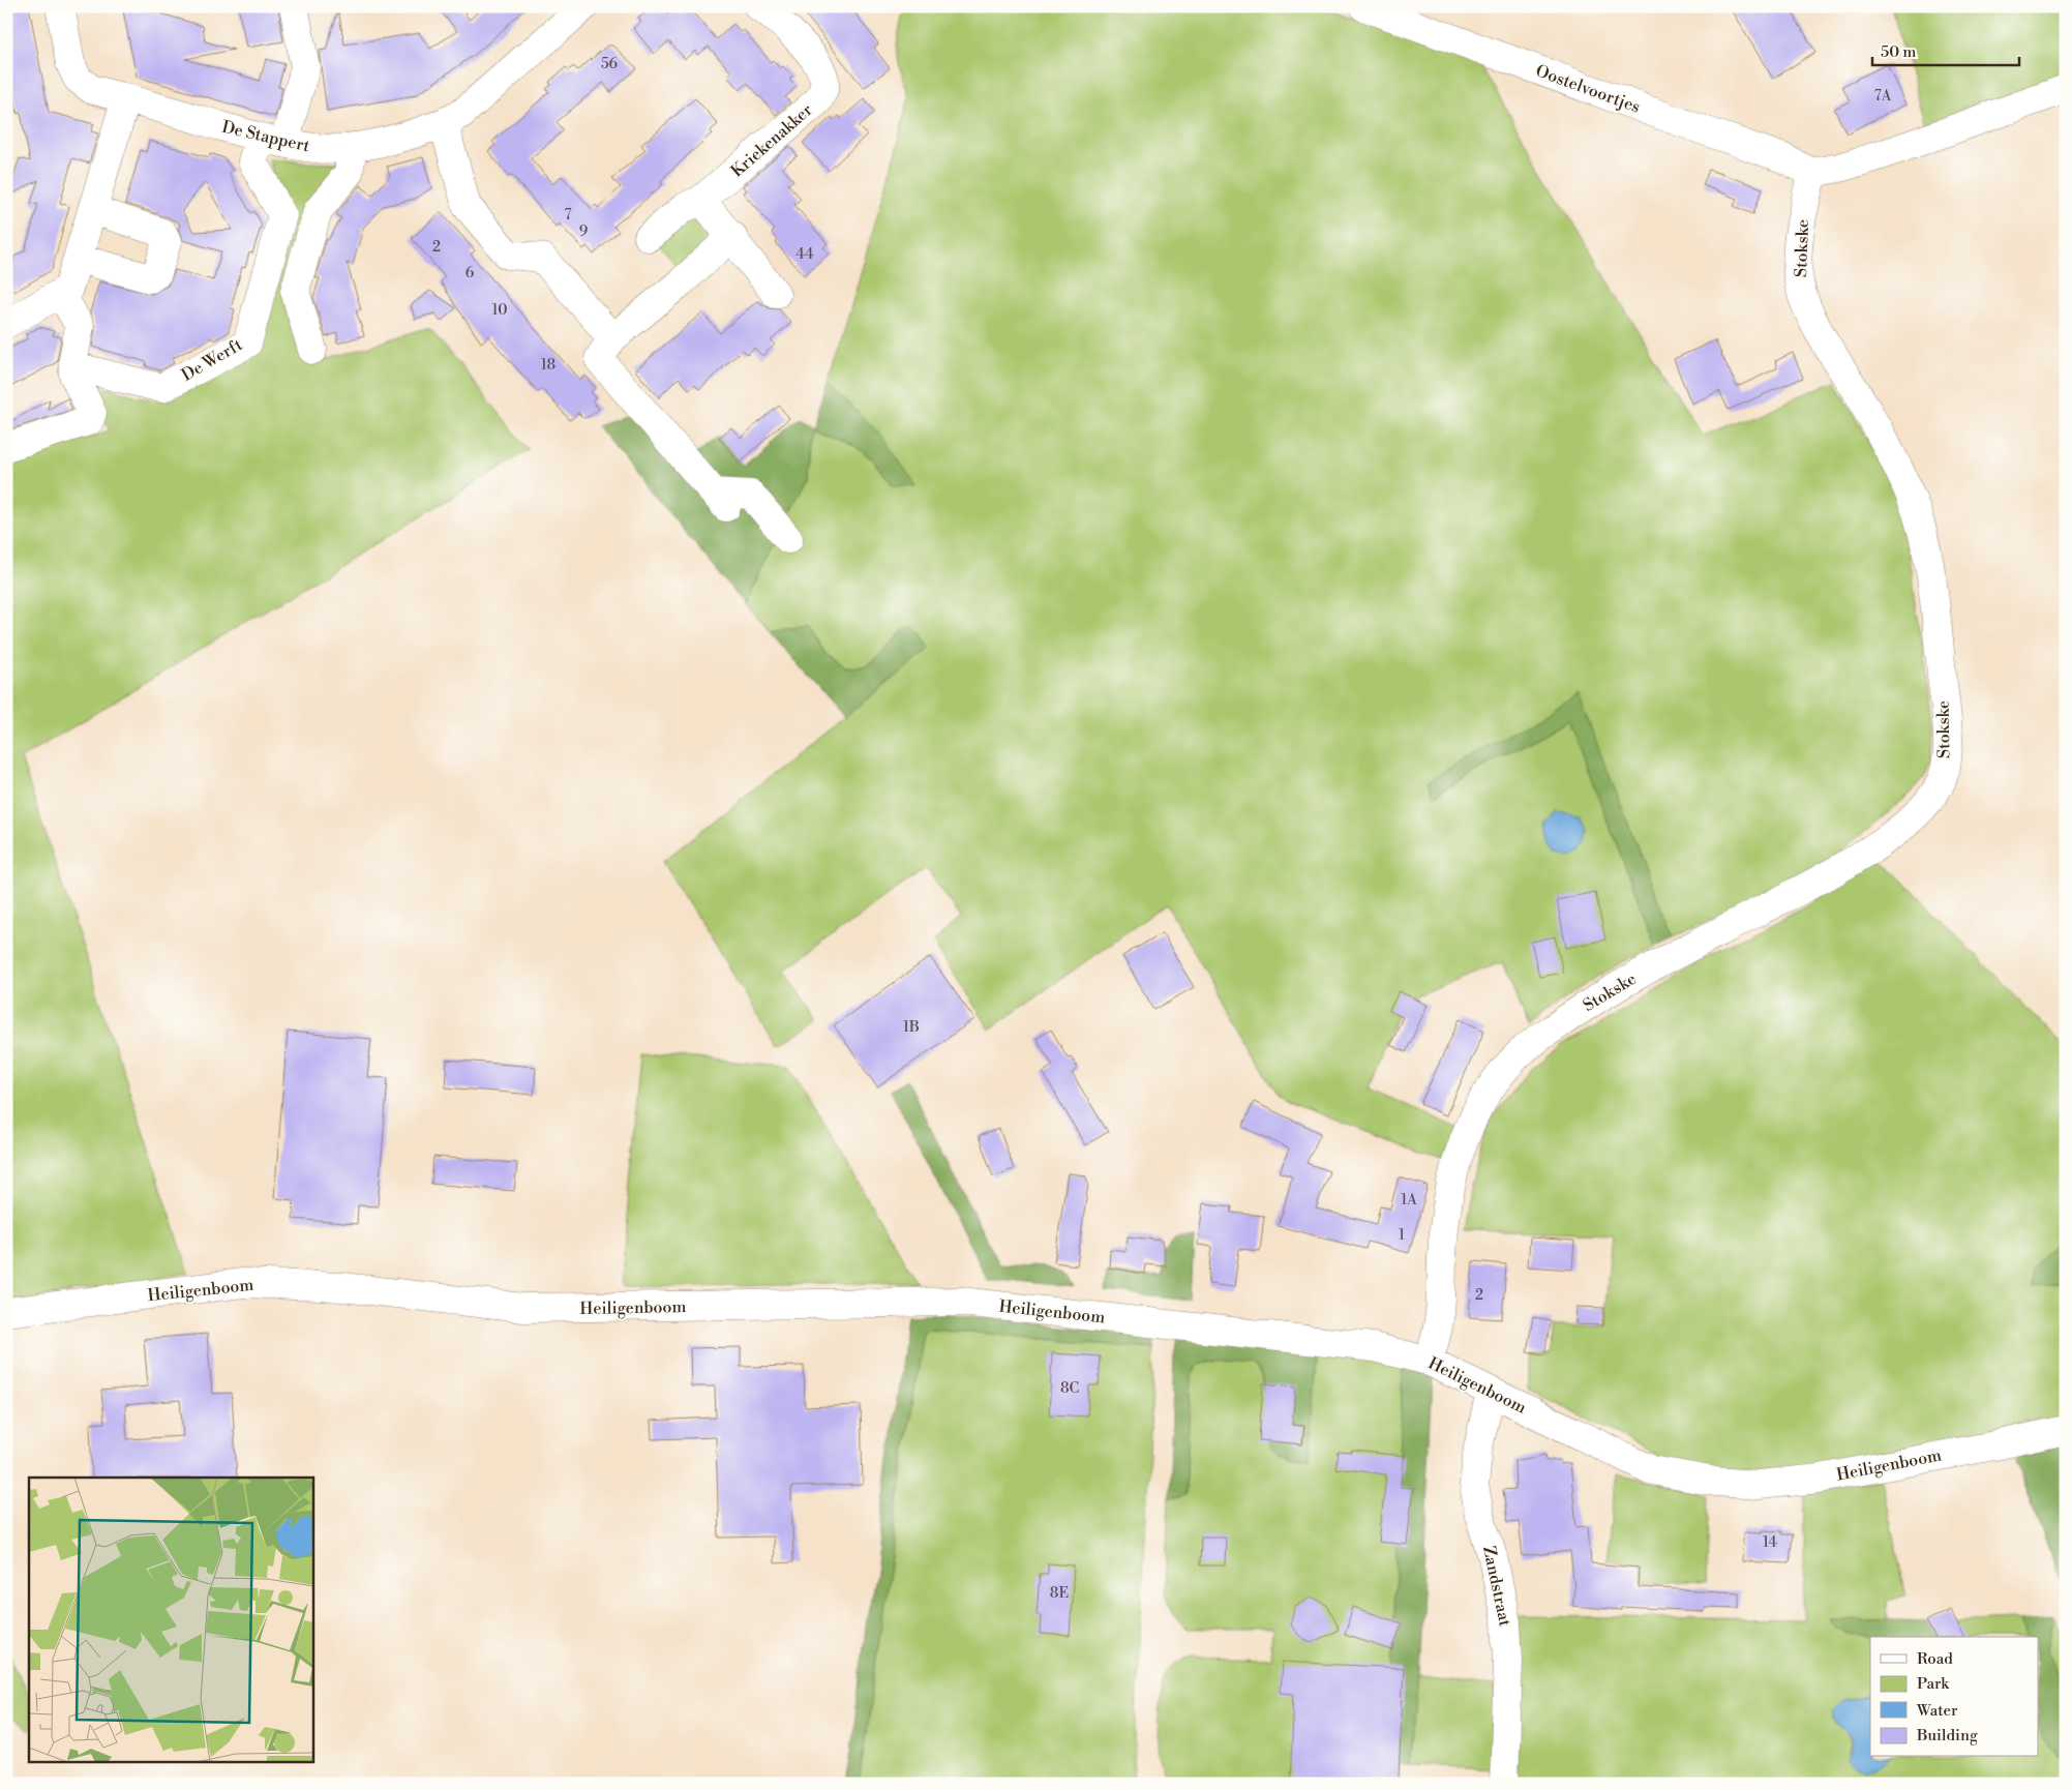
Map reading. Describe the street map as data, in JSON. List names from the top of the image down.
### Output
{
  "streets": {
    "street": [
      "Oostelvoortjes",
      "De Stappert",
      "Kriekenakker",
      "Stokske",
      "De Werft",
      "Heiligenboom",
      "Zandstraat"
    ]
  },
  "crossings": [
    ["Oostelvoortjes", "Stokske"],
    ["De Stappert", "De Werft"],
    ["Stokske", "Heiligenboom"],
    ["Heiligenboom", "Zandstraat"]
  ],
  "house_numbers": [
    "56",
    "7A",
    "7",
    "9",
    "2",
    "44",
    "6",
    "10",
    "18",
    "1B",
    "1A",
    "1",
    "2",
    "8C",
    "14",
    "8E"
  ],
  "legend": [
    "Road",
    "Park",
    "Water",
    "Building"
  ],
  "scale_bar": "50 m"
}
